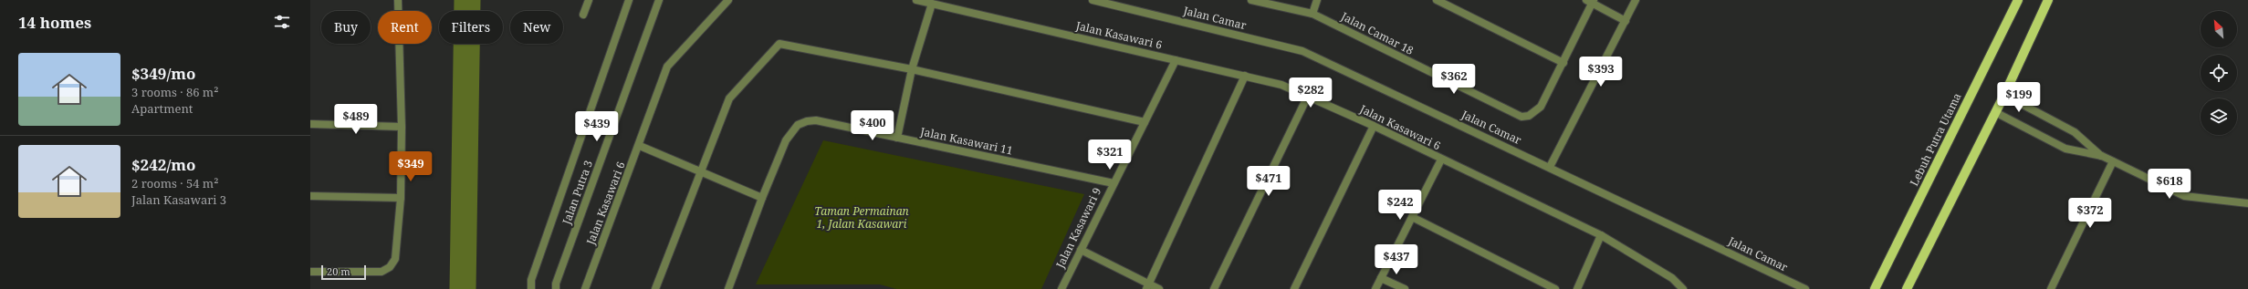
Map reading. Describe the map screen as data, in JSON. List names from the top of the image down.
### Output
{
  "streets": {
    "main road": ["Lebuh Putra Utama"],
    "street": [
      "Jalan Camar",
      "Jalan Camar 18",
      "Jalan Kasawari 6",
      "Jalan Kasawari 11",
      "Jalan Putra 3",
      "Jalan Kasawari 9"
    ]
  },
  "crossings": [
    ["Jalan Kasawari 6", "Jalan Kasawari 9"],
    ["Jalan Kasawari 11", "Jalan Kasawari 9"]
  ],
  "parks": ["Taman Permainan 1, Jalan Kasawari"],
  "scale_bar": "20 m",
  "north": "top left",
  "page": {
    "heading": "14 homes",
    "chip": [
      "Buy",
      "Rent",
      "Filters",
      "New"
    ],
    "list": [
      {
        "name": "$349/mo",
        "note": "3 rooms · 86 m² · Apartment"
      },
      {
        "name": "$242/mo",
        "note": "2 rooms · 54 m² · Jalan Kasawari 3"
      }
    ],
    "price": [
      "$393",
      "$362",
      "$282",
      "$199",
      "$489",
      "$400",
      "$439",
      "$321",
      "$349",
      "$471",
      "$618",
      "$242",
      "$372",
      "$437"
    ],
    "scale": "20 m"
  }
}
